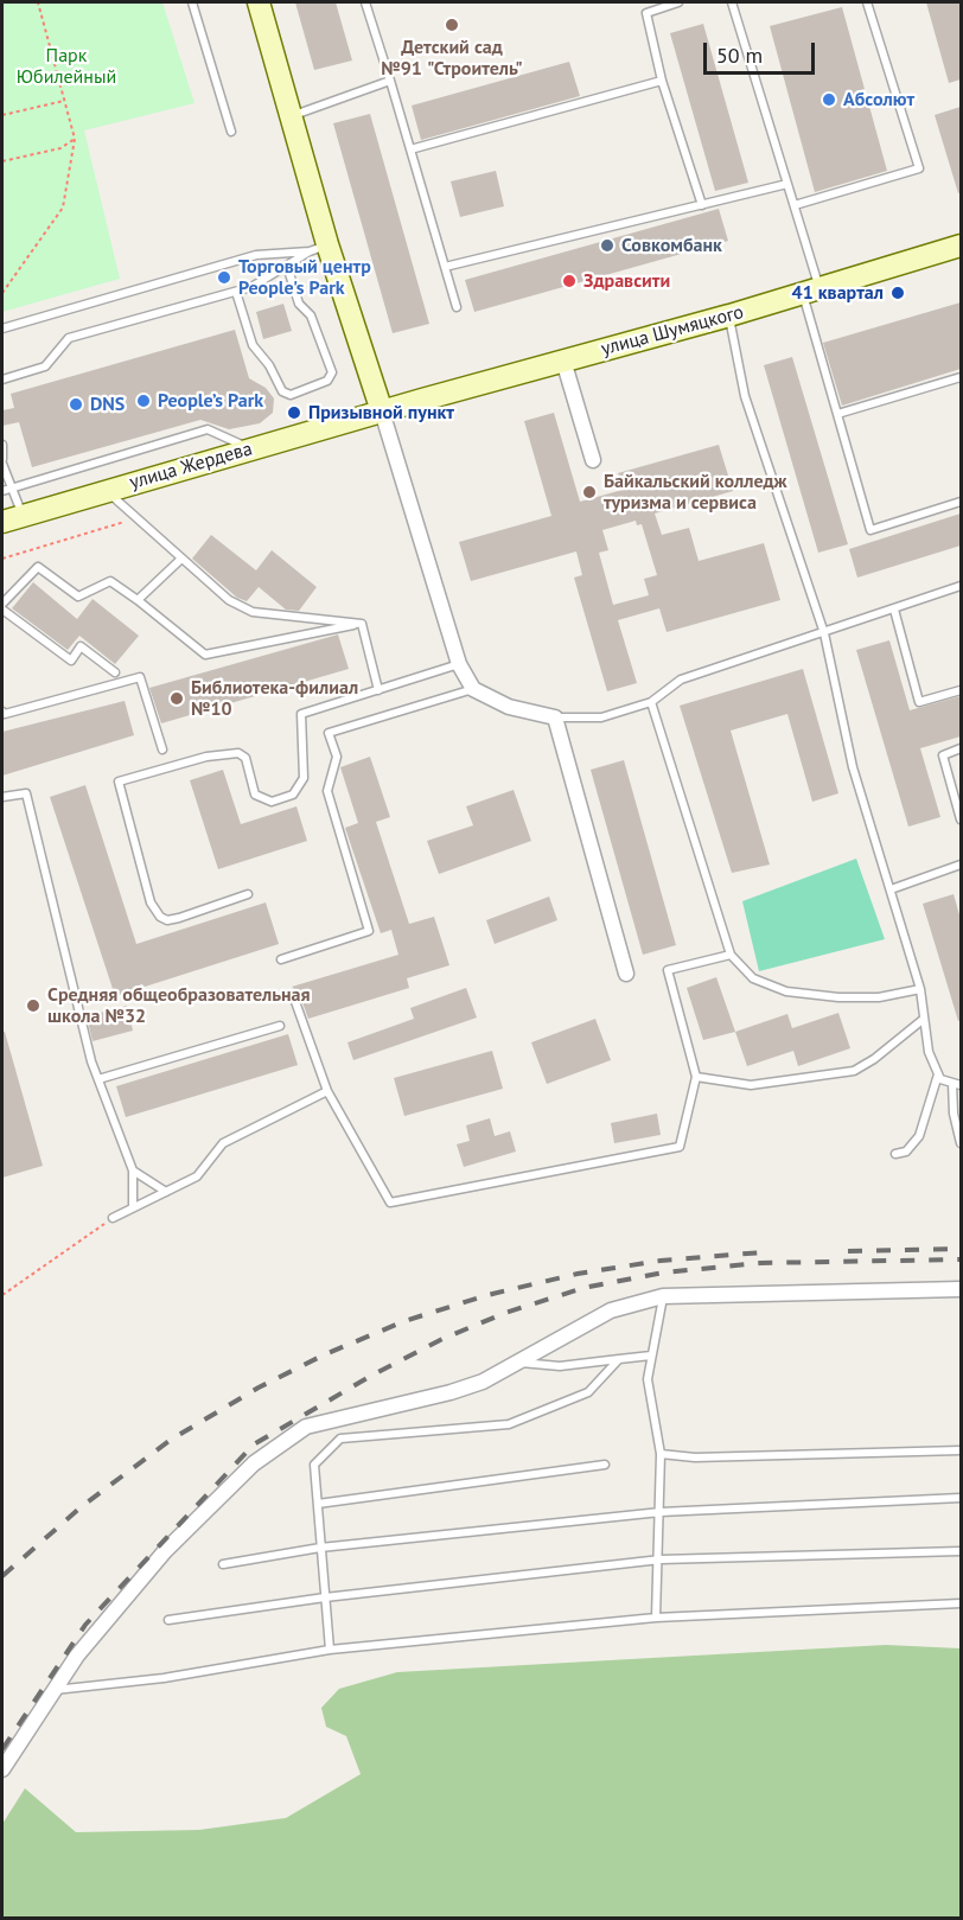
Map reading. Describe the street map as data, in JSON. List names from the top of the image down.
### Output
{
  "streets": {
    "main road": ["улица Шумяцкого", "улица Жердева"]
  },
  "crossings": [
    ["улица Шумяцкого", "улица Жердева"]
  ],
  "parks": ["Парк Юбилейный"],
  "places": [
    "Детский сад №91 \"Строитель\"",
    "Абсолют",
    "Совкомбанк",
    "Торговый центр People's Park",
    "Здравсити",
    "41 квартал",
    "People’s Park",
    "DNS",
    "Призывной пункт",
    "Байкальский колледж туризма и сервиса",
    "Библиотека-филиал №10",
    "Средняя общеобразовательная школа №32"
  ],
  "scale_bar": "50 m"
}
